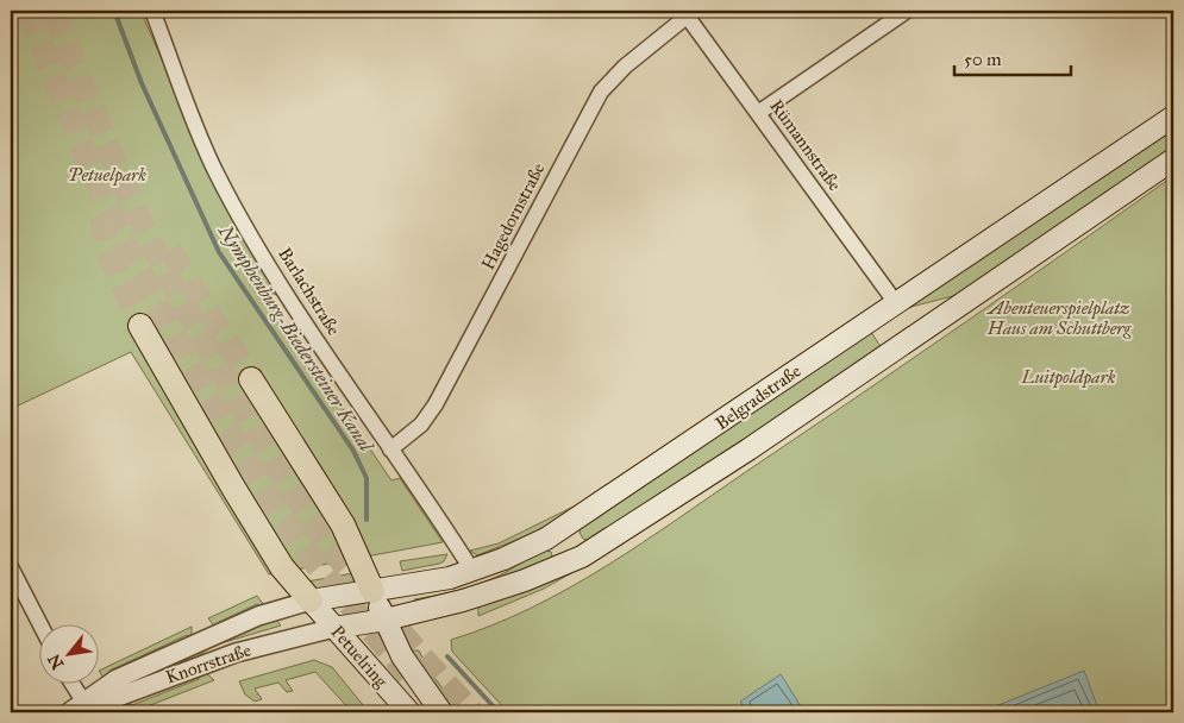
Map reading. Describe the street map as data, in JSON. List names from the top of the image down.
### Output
{
  "streets": {
    "main road": ["Belgradstraße", "Petuelring"],
    "street": [
      "Rümannstraße",
      "Hagedornstraße",
      "Barlachstraße",
      "Knorrstraße"
    ]
  },
  "crossings": [
    ["Rümannstraße", "Hagedornstraße"],
    ["Rümannstraße", "Belgradstraße"],
    ["Hagedornstraße", "Barlachstraße"],
    ["Barlachstraße", "Belgradstraße"],
    ["Belgradstraße", "Petuelring"],
    ["Belgradstraße", "Knorrstraße"],
    ["Petuelring", "Knorrstraße"]
  ],
  "water": ["Nymphenburg-Biedersteiner Kanal"],
  "parks": ["Petuelpark", "Abenteuerspielplatz Haus am Schuttberg", "Luitpoldpark"],
  "scale_bar": "50 m",
  "north": "bottom left"
}
